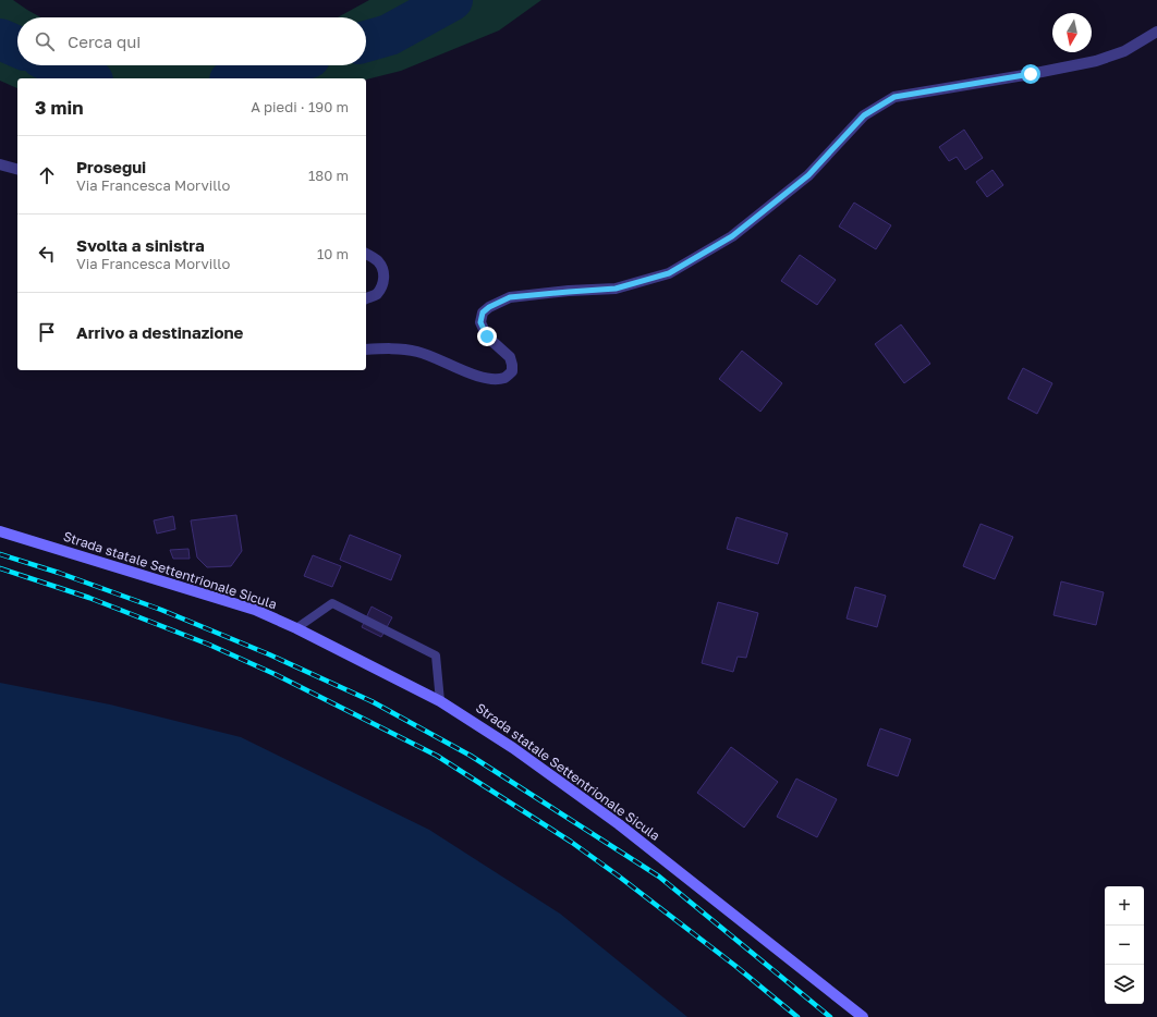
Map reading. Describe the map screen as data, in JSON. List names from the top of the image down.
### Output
{
  "streets": {
    "main road": ["Strada statale Settentrionale Sicula"]
  },
  "north": "bottom",
  "page": {
    "search": "Cerca qui",
    "heading": ["3 min", "A piedi · 190 m"],
    "list": [
      ["Prosegui", "Via Francesca Morvillo", "180 m"],
      ["Svolta a sinistra", "Via Francesca Morvillo", "10 m"],
      "Arrivo a destinazione"
    ],
    "map_buttons": ["+", "−"]
  }
}
